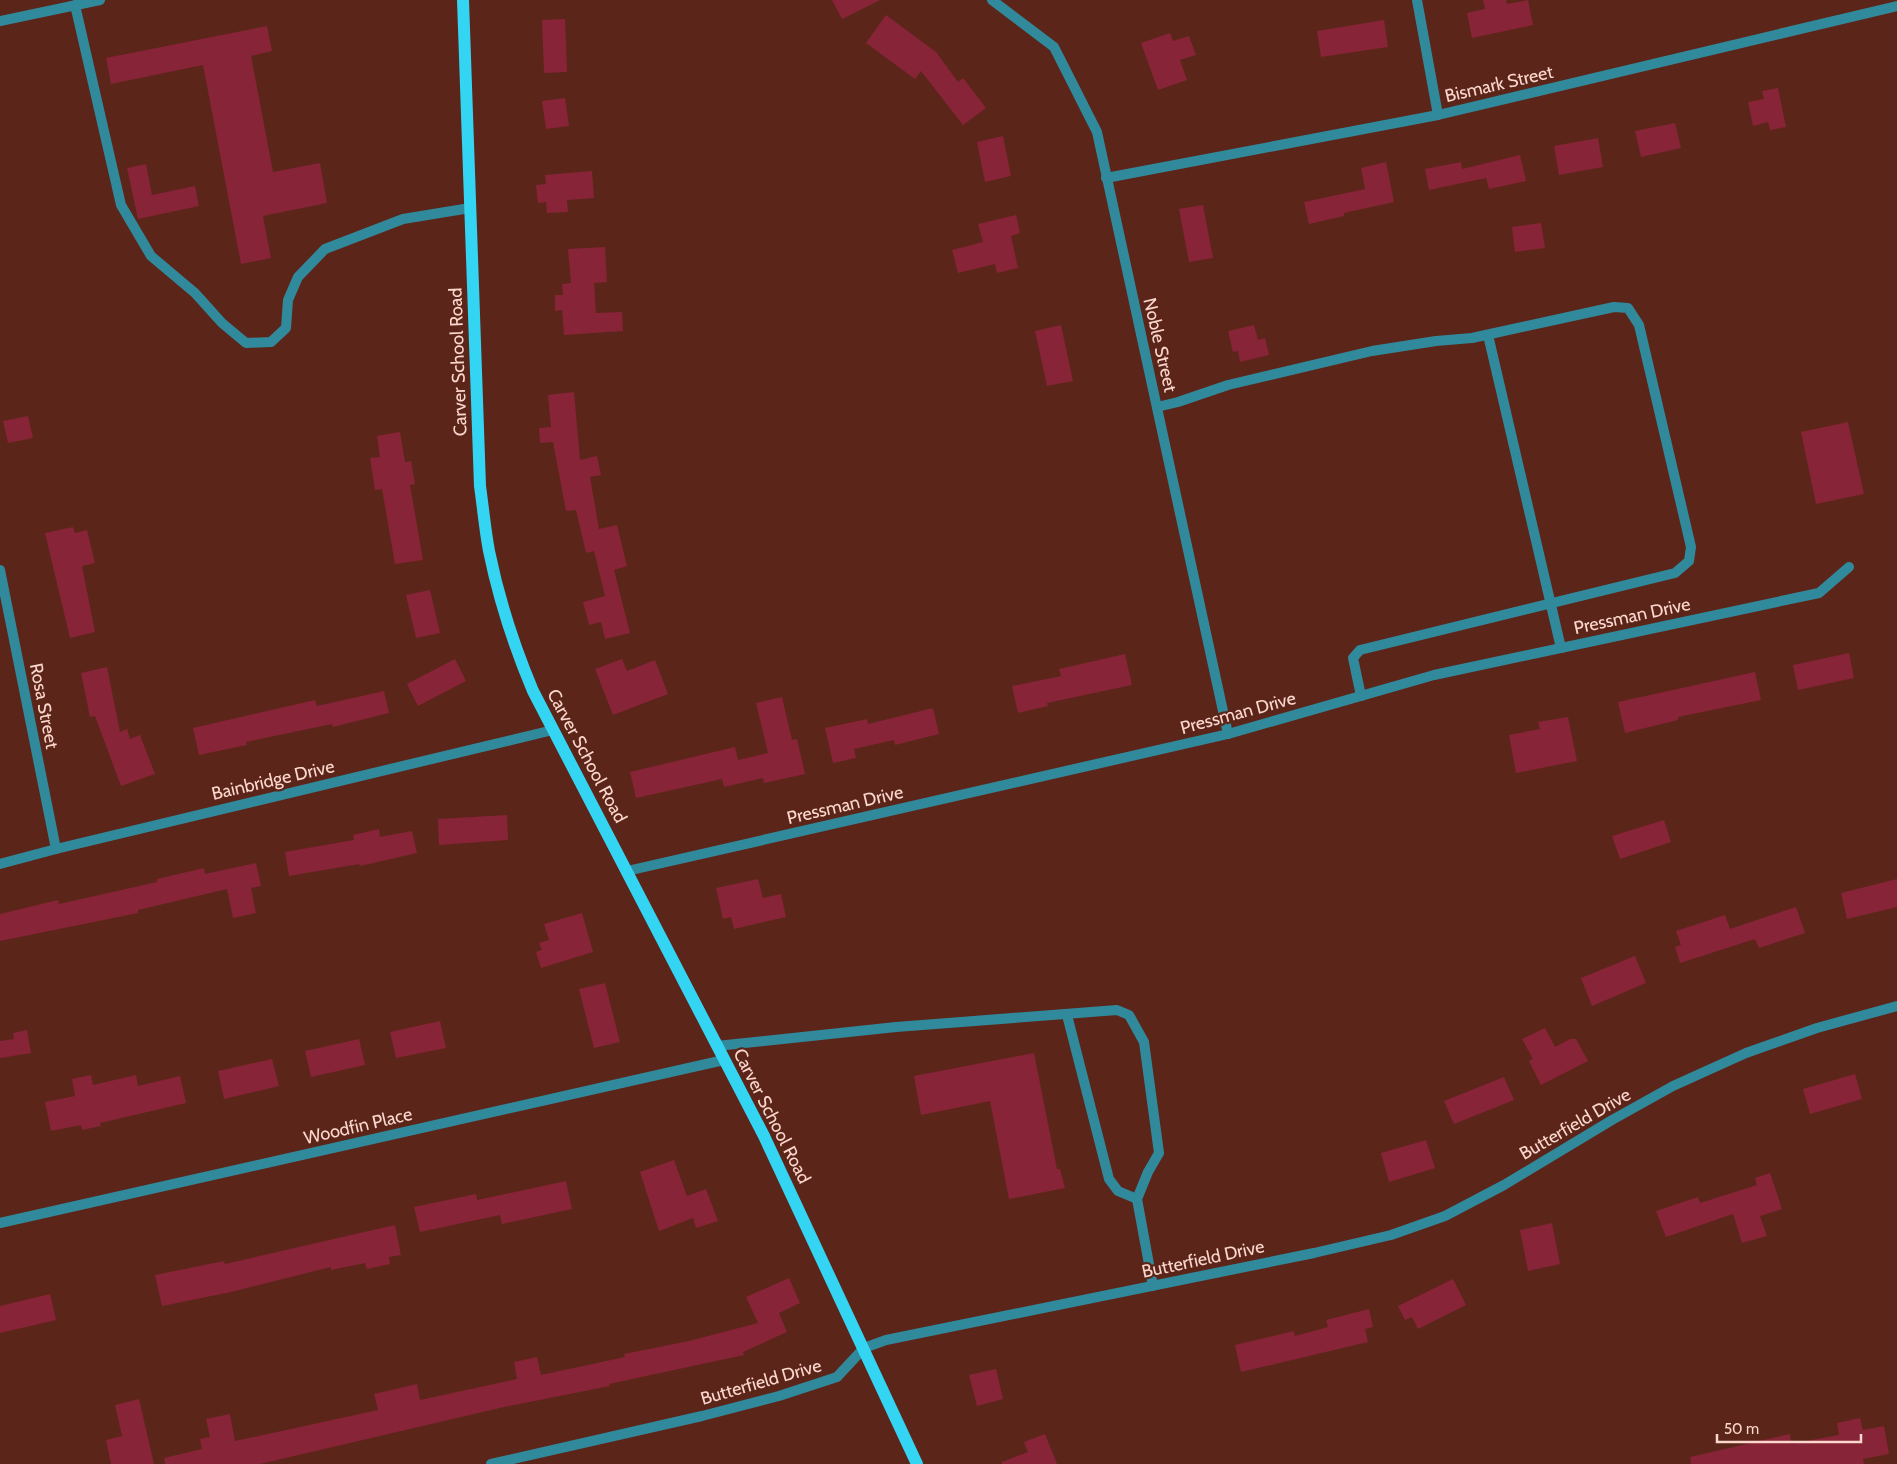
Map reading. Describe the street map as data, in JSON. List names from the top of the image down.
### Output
{
  "streets": {
    "main road": ["Carver School Road"],
    "street": [
      "Bismark Street",
      "Noble Street",
      "Pressman Drive",
      "Rosa Street",
      "Bainbridge Drive",
      "Butterfield Drive",
      "Woodfin Place"
    ]
  },
  "crossings": [
    ["Bismark Street", "Noble Street"],
    ["Noble Street", "Pressman Drive"],
    ["Carver School Road", "Pressman Drive"],
    ["Carver School Road", "Bainbridge Drive"],
    ["Carver School Road", "Butterfield Drive"],
    ["Carver School Road", "Woodfin Place"],
    ["Rosa Street", "Bainbridge Drive"]
  ],
  "scale_bar": "50 m"
}
